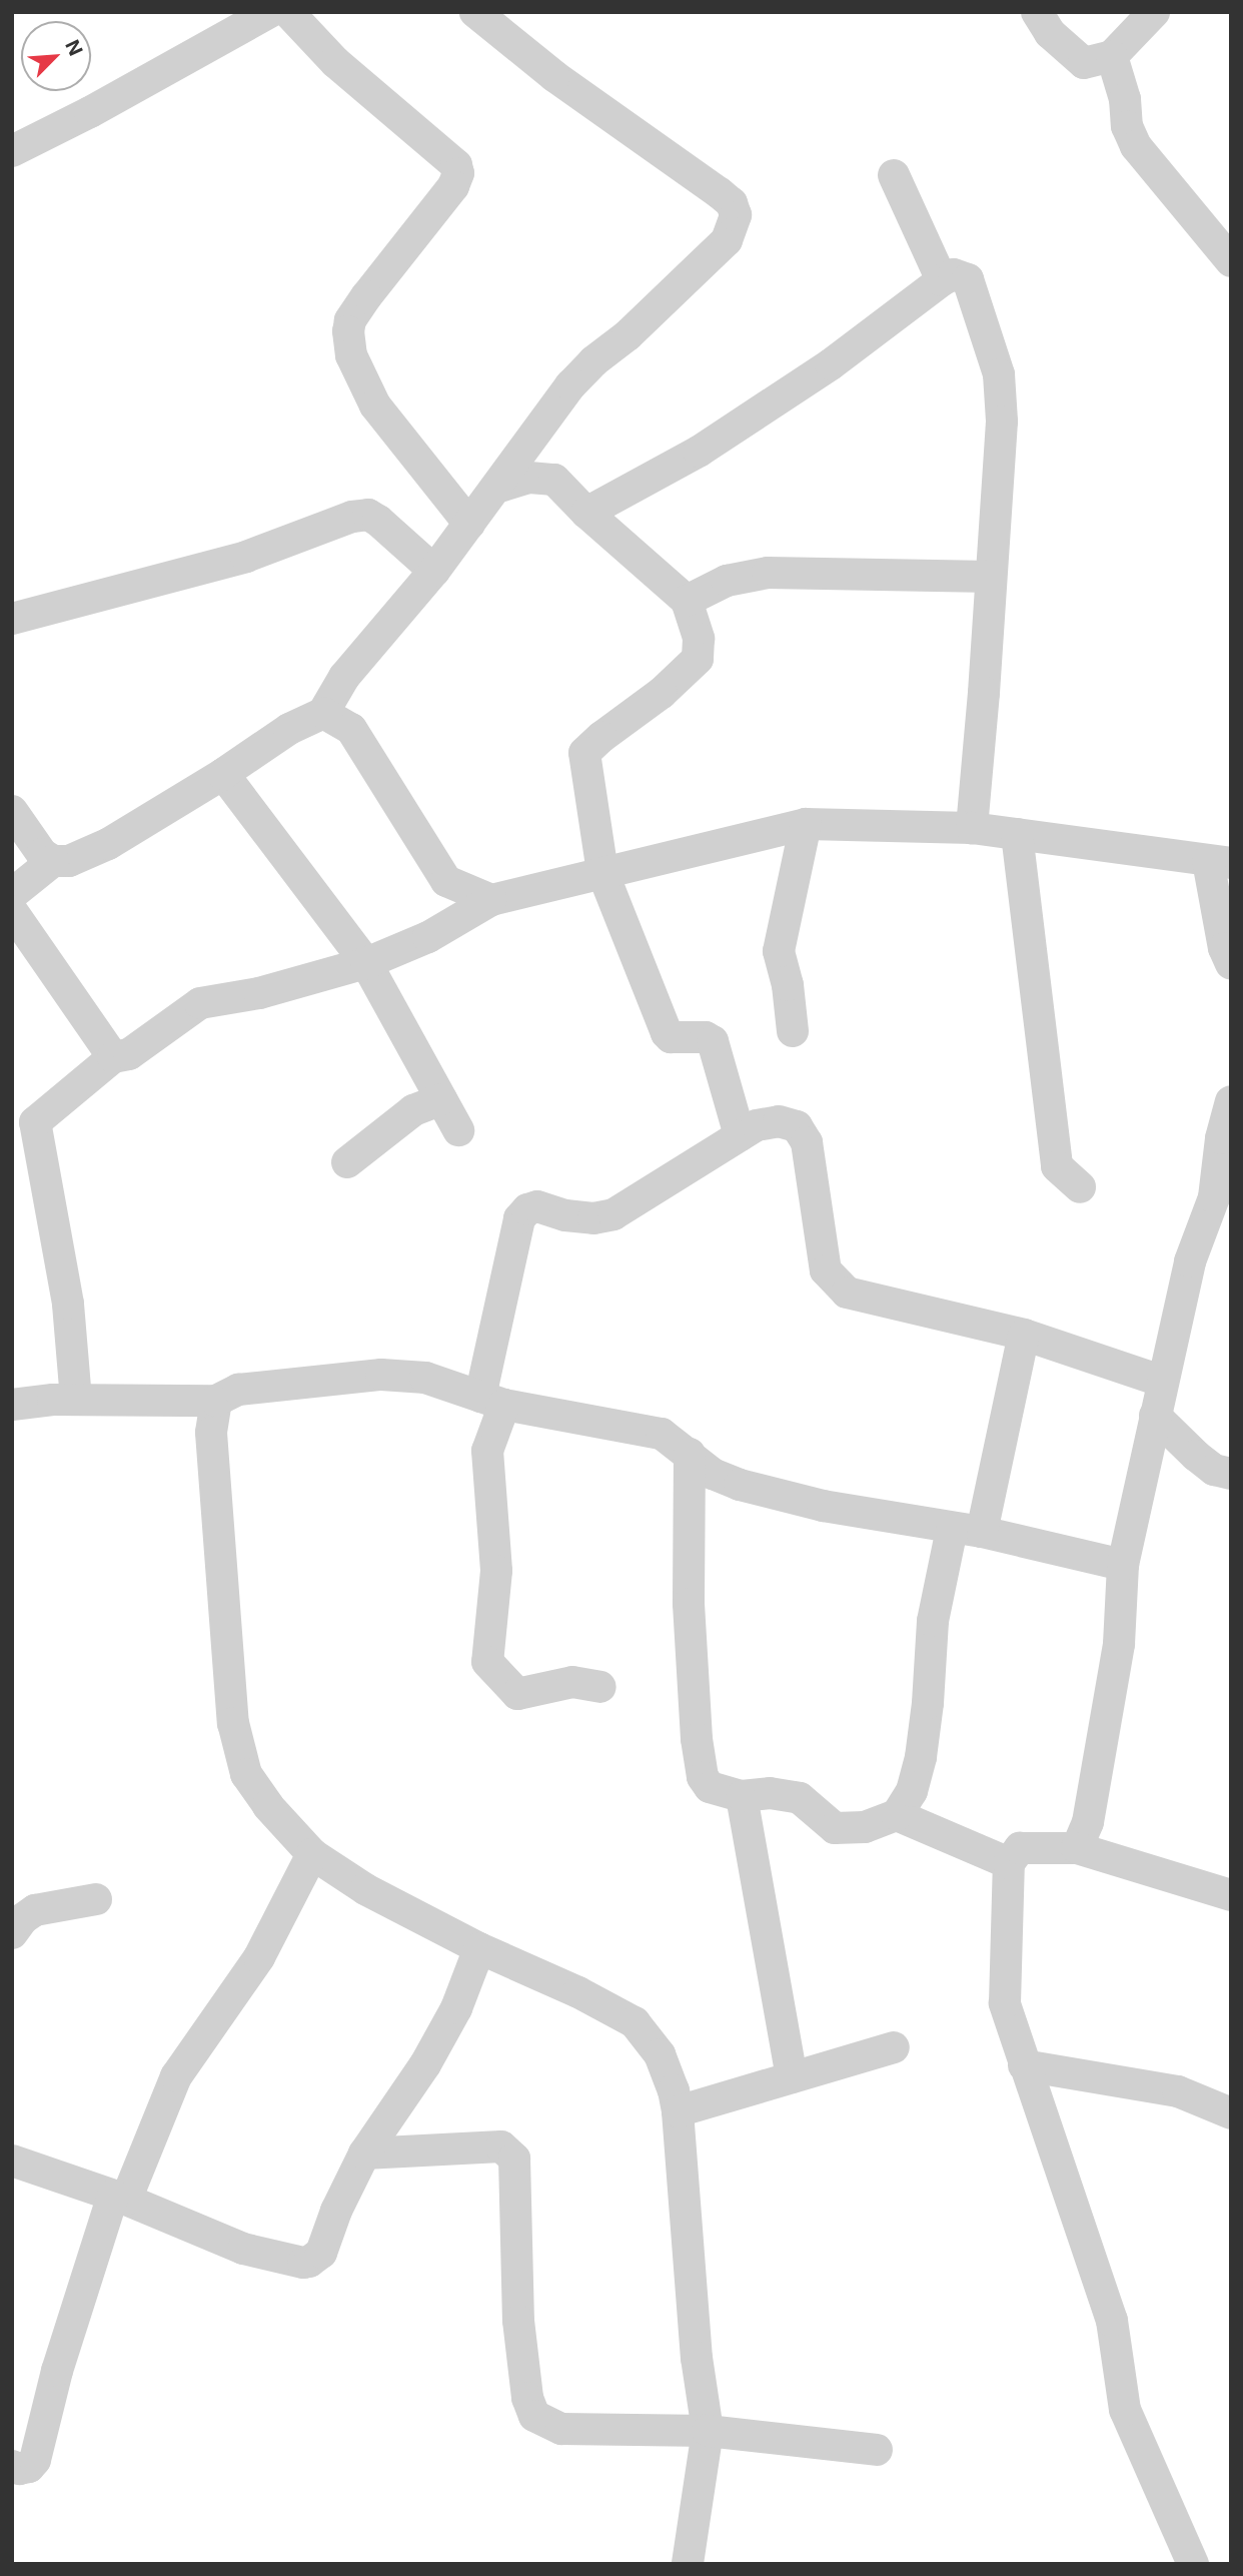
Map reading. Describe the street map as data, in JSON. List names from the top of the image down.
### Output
{
  "north": "top right"
}
